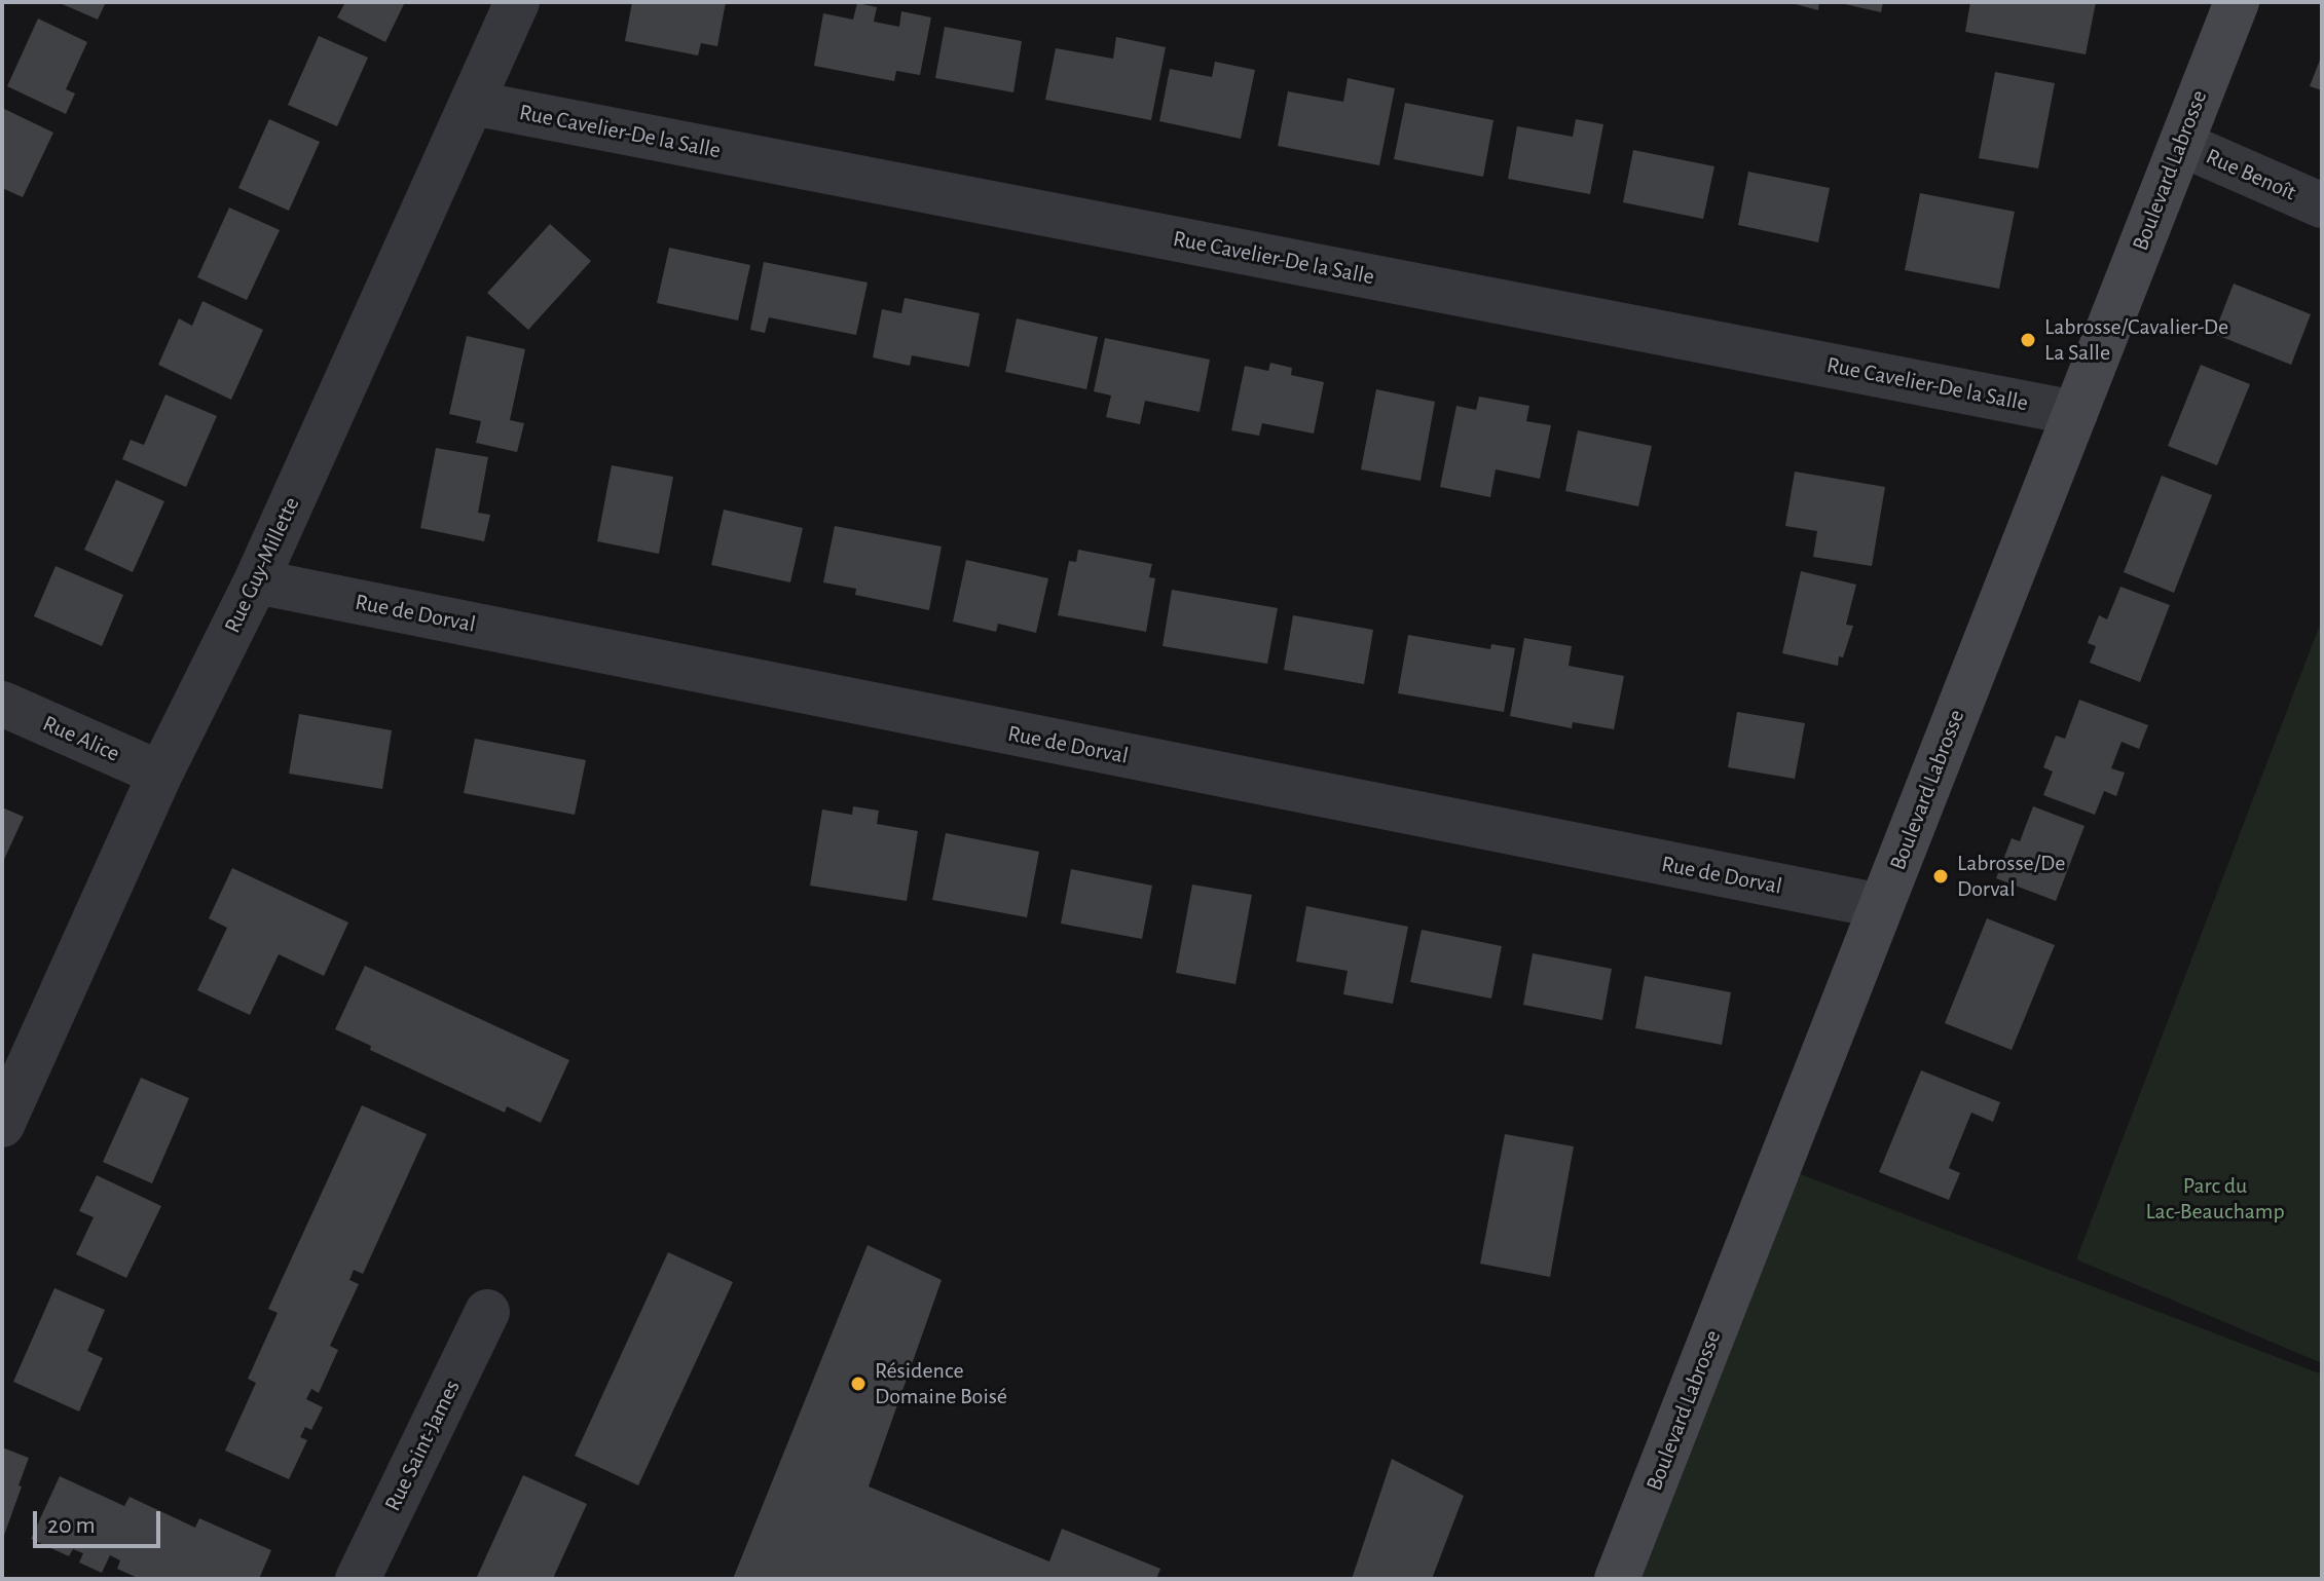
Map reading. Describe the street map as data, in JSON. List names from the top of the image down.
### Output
{
  "streets": {
    "main road": ["Boulevard Labrosse"],
    "street": [
      "Rue Cavelier-De la Salle",
      "Rue Benoît",
      "Rue Guy-Millette",
      "Rue de Dorval",
      "Rue Alice",
      "Rue Saint-James"
    ]
  },
  "crossings": [
    ["Rue Cavelier-De la Salle", "Boulevard Labrosse"],
    ["Rue Cavelier-De la Salle", "Rue Guy-Millette"],
    ["Boulevard Labrosse", "Rue Benoît"],
    ["Boulevard Labrosse", "Rue de Dorval"],
    ["Rue Guy-Millette", "Rue de Dorval"],
    ["Rue Guy-Millette", "Rue Alice"]
  ],
  "parks": ["Parc du Lac-Beauchamp"],
  "places": ["Labrosse/Cavalier-De La Salle", "Labrosse/De Dorval", "Résidence Domaine Boisé"],
  "scale_bar": "20 m"
}
